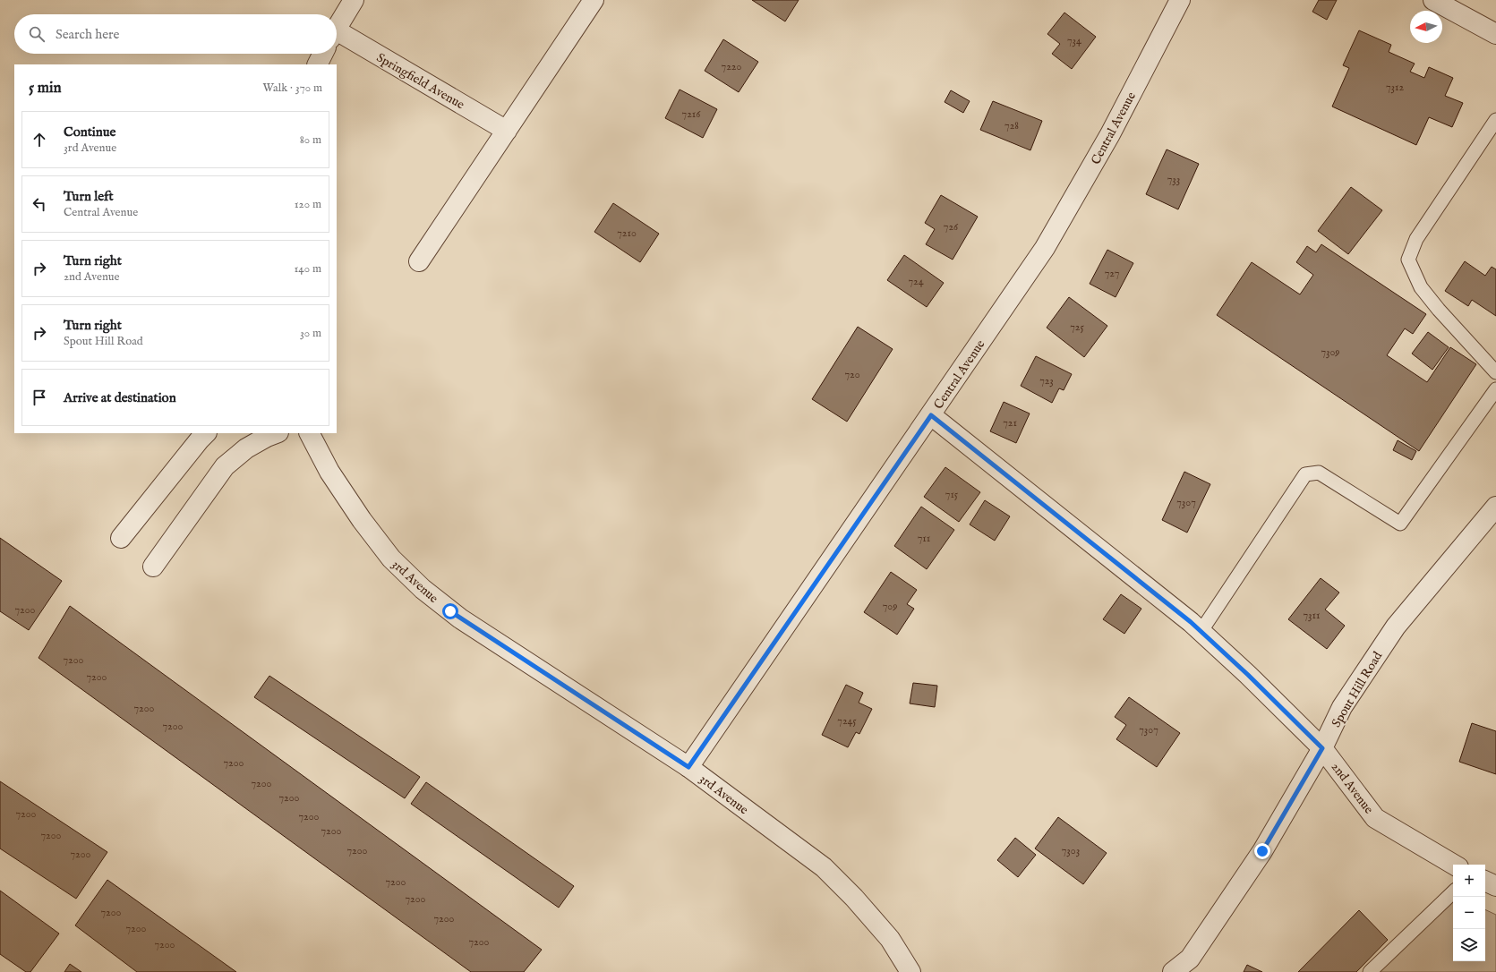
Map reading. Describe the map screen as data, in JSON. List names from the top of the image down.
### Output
{
  "streets": {
    "street": [
      "Springfield Avenue",
      "Central Avenue",
      "3rd Avenue",
      "Spout Hill Road",
      "2nd Avenue"
    ]
  },
  "crossings": [
    ["Central Avenue", "3rd Avenue"],
    ["Central Avenue", "2nd Avenue"],
    ["Spout Hill Road", "2nd Avenue"]
  ],
  "house_numbers": [
    "734",
    "7220",
    "7312",
    "7216",
    "728",
    "733",
    "726",
    "7210",
    "727",
    "724",
    "725",
    "7309",
    "720",
    "723",
    "721",
    "715",
    "7307",
    "711",
    "709",
    "7200",
    "7311",
    "7200",
    "7200",
    "7200",
    "7245",
    "7200",
    "7307",
    "7200",
    "7200",
    "7200",
    "7200",
    "7200",
    "7200",
    "7200",
    "7200",
    "7303",
    "7200",
    "7200",
    "7200",
    "7200",
    "7200",
    "7200",
    "7200",
    "7200"
  ],
  "north": "left",
  "page": {
    "search": "Search here",
    "heading": ["5 min", "Walk · 370 m"],
    "list": [
      ["Continue", "3rd Avenue", "80 m"],
      ["Turn left", "Central Avenue", "120 m"],
      ["Turn right", "2nd Avenue", "140 m"],
      ["Turn right", "Spout Hill Road", "30 m"],
      "Arrive at destination"
    ],
    "map_buttons": ["+", "−"]
  }
}
